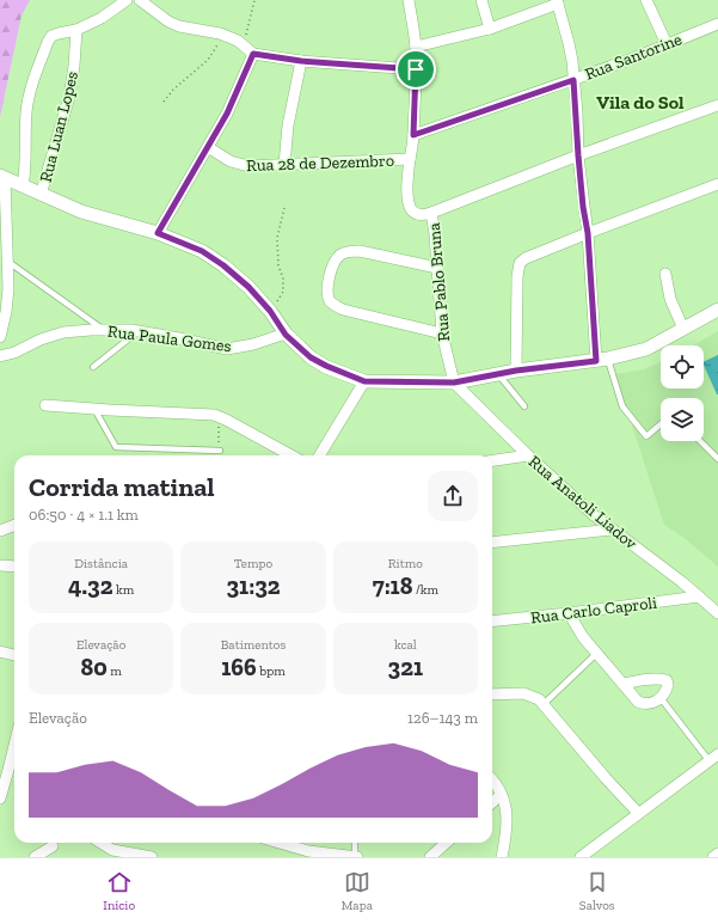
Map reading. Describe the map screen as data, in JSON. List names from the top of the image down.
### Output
{
  "streets": {
    "street": [
      "Rua Santorine",
      "Rua Luan Lopes",
      "Rua 28 de Dezembro",
      "Rua Pablo Bruna",
      "Rua Paula Gomes",
      "Rua Anatoli Liadov",
      "Rua Carlo Caproli"
    ]
  },
  "crossings": [
    ["Rua Santorine", "Rua Pablo Bruna"],
    ["Rua 28 de Dezembro", "Rua Pablo Bruna"],
    ["Rua Pablo Bruna", "Rua Anatoli Liadov"],
    ["Rua Anatoli Liadov", "Rua Carlo Caproli"]
  ],
  "districts": ["Vila do Sol"],
  "page": {
    "heading": ["Corrida matinal", "06:50 · 4 × 1.1 km"],
    "stats": [
      ["Distância", "4.32 km"],
      ["Tempo", "31:32"],
      ["Ritmo", "7:18 /km"],
      ["Elevação", "80 m"],
      ["Batimentos", "166 bpm"],
      ["kcal", "321"]
    ],
    "chart": ["Elevação", "126–143 m"],
    "tabs": ["Início", "Mapa", "Salvos"]
  }
}
